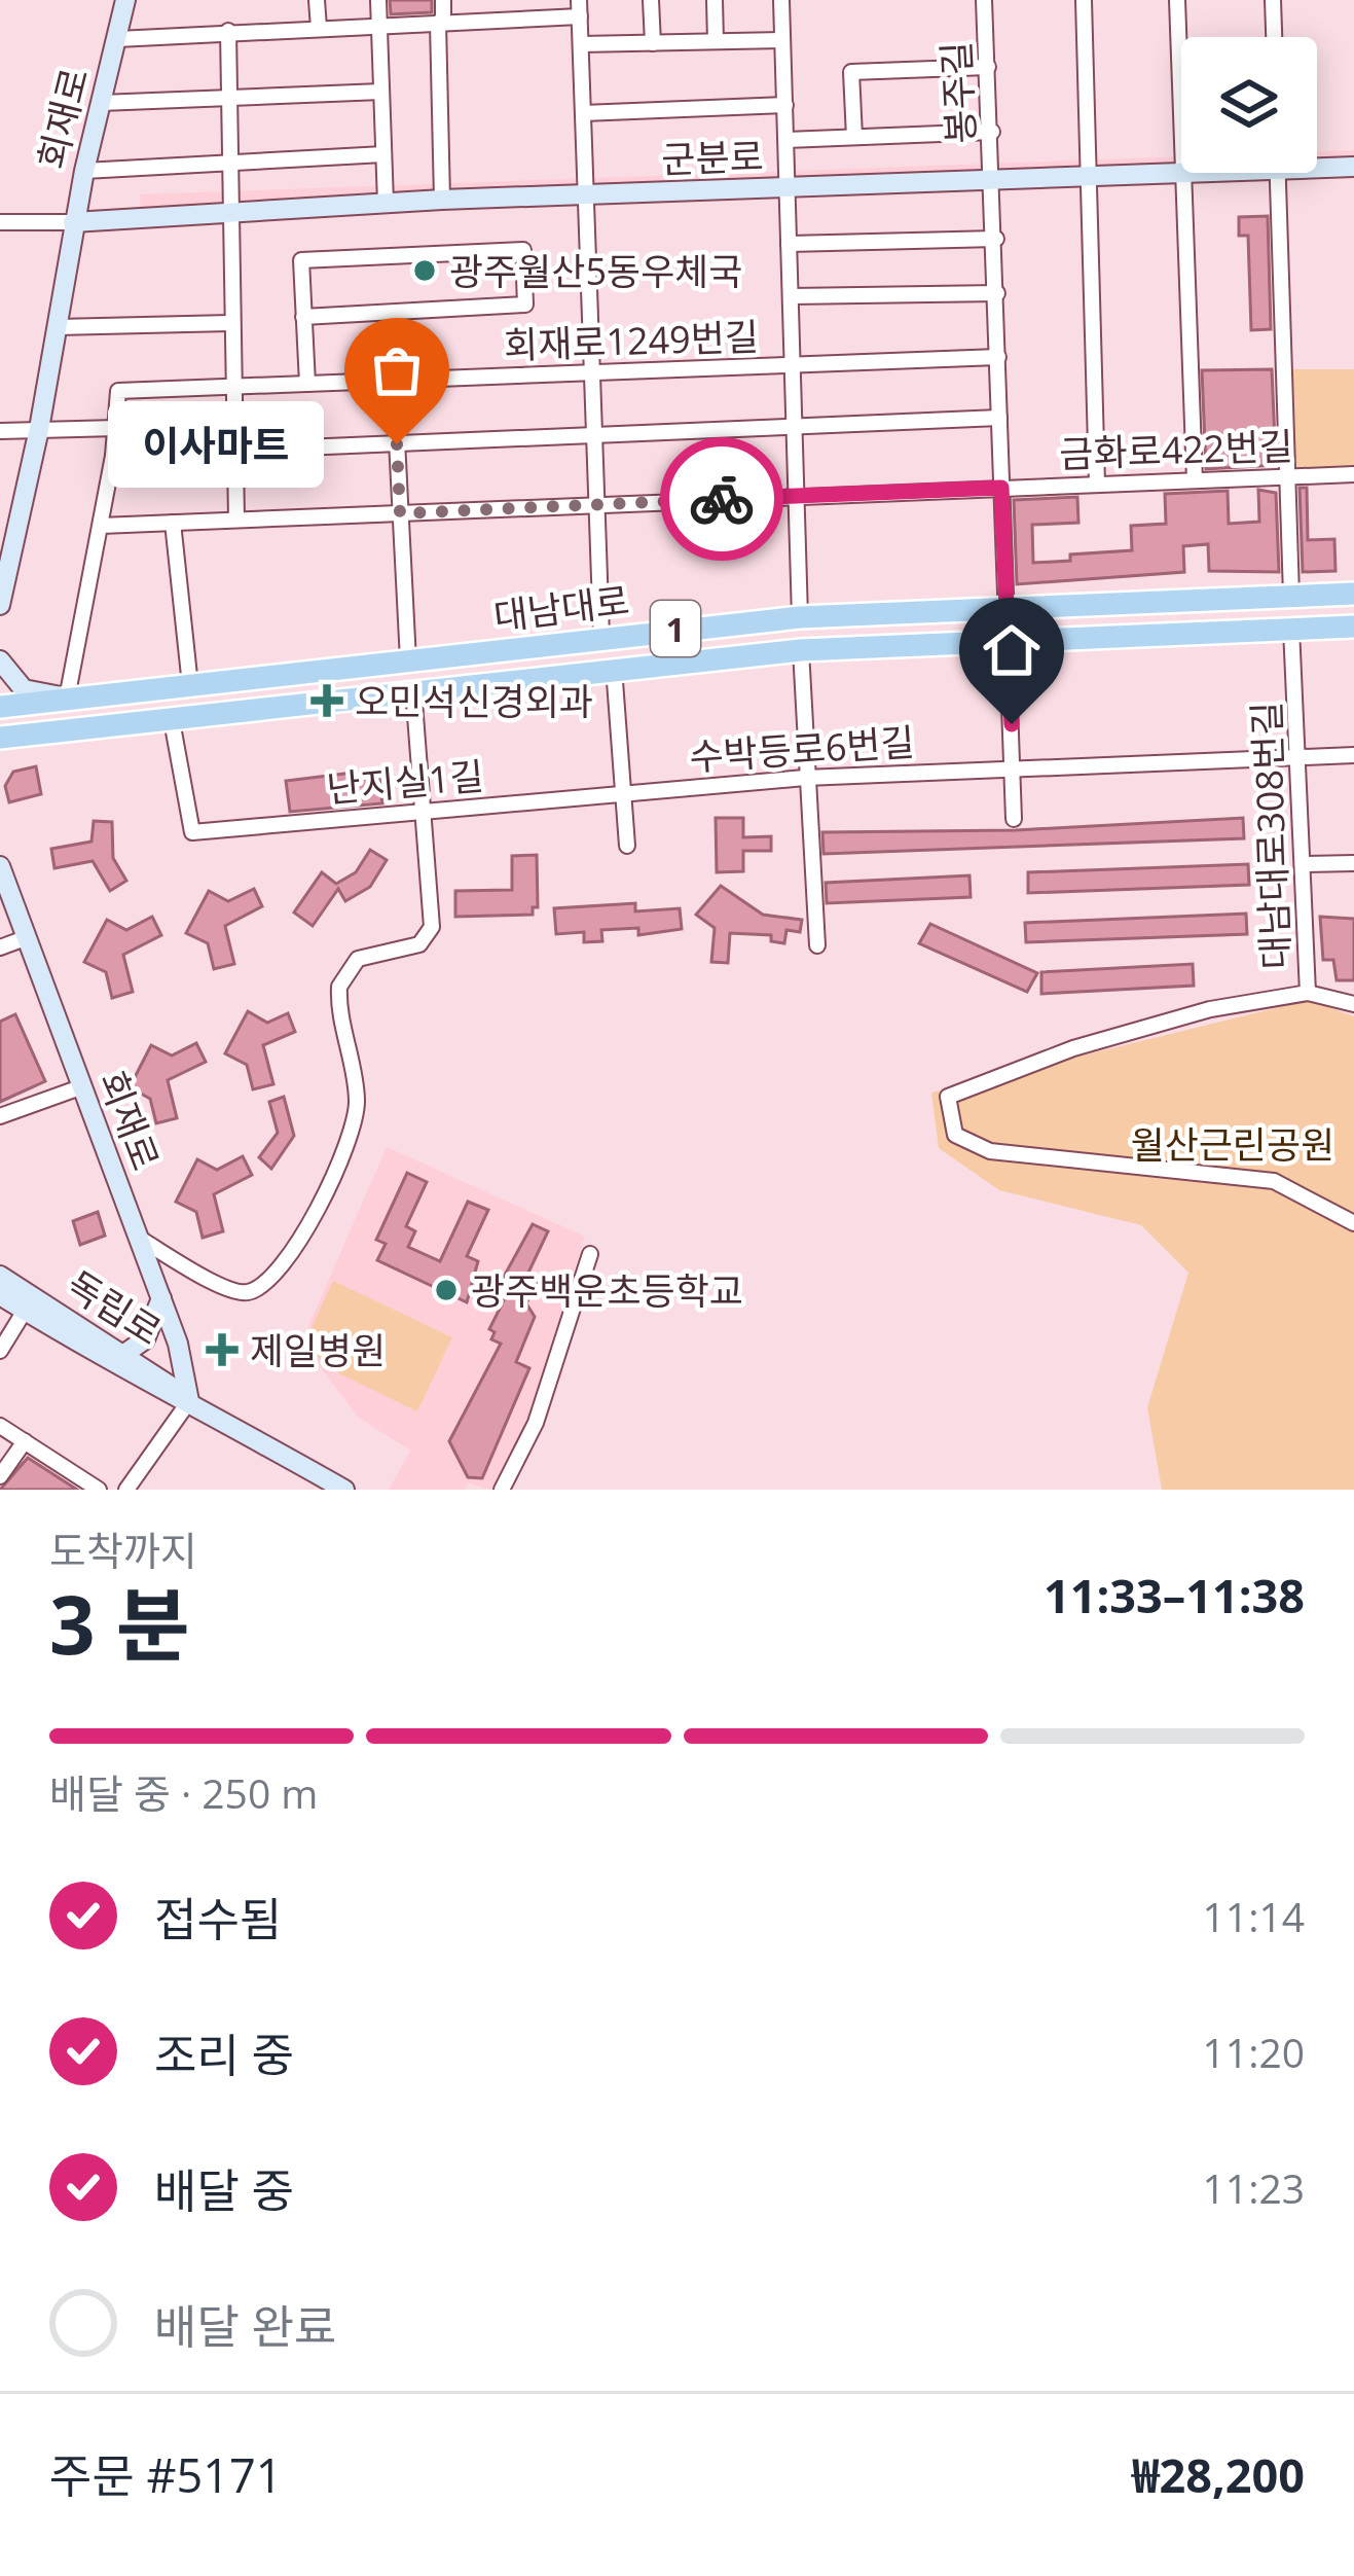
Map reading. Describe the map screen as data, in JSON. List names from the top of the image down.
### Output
{
  "streets": {
    "main road": [
      "회재로",
      "군분로",
      "대남대로",
      "1",
      "독립로"
    ],
    "street": [
      "봉주길",
      "회재로1249번길",
      "금화로422번길",
      "수박등로6번길",
      "난지실1길",
      "대남대로308번길"
    ]
  },
  "crossings": [
    ["봉주길", "군분로"],
    ["봉주길", "회재로1249번길"],
    ["봉주길", "금화로422번길"],
    ["봉주길", "대남대로"],
    ["봉주길", "수박등로6번길"],
    ["회재로", "군분로"],
    ["회재로", "독립로"],
    ["대남대로", "수박등로6번길"],
    ["대남대로", "난지실1길"],
    ["대남대로", "대남대로308번길"],
    ["수박등로6번길", "난지실1길"],
    ["수박등로6번길", "대남대로308번길"]
  ],
  "parks": ["월산근린공원"],
  "places": {
    "other": ["광주월산5동우체국", "이사마트", "광주백운초등학교"],
    "health": ["오민석신경외과", "제일병원"]
  },
  "page": {
    "bubble": "이사마트",
    "heading": ["3 분", "도착까지", "11:33–11:38"],
    "panel": ["주문 #5171", "₩28,200"],
    "bar": "배달 중 · 250 m",
    "list": [
      ["접수됨", "11:14"],
      ["조리 중", "11:20"],
      ["배달 중", "11:23"],
      "배달 완료"
    ]
  }
}
